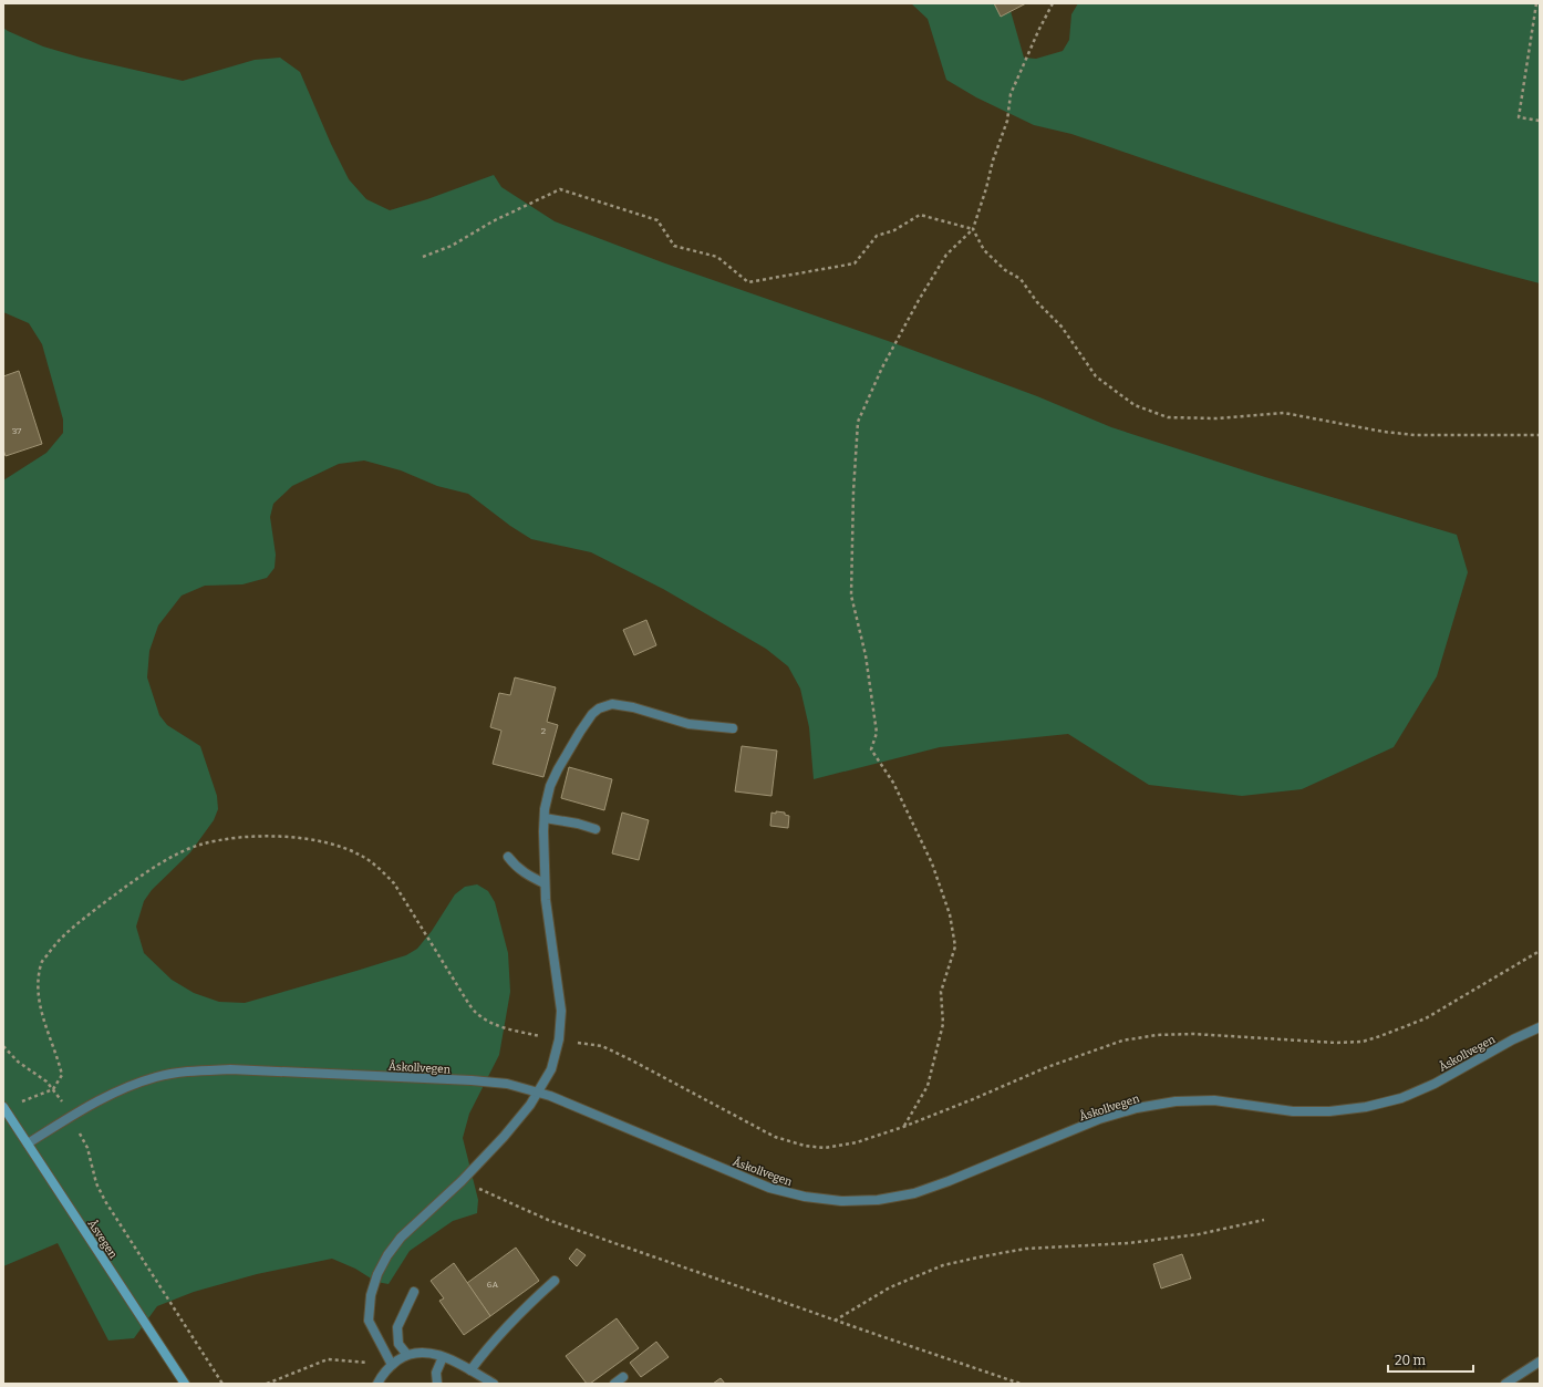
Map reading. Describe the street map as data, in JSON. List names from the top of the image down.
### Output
{
  "streets": {
    "main road": ["Åsvegen"],
    "street": ["Åskollvegen"]
  },
  "crossings": [
    ["Åskollvegen", "Åsvegen"]
  ],
  "house_numbers": ["37", "2", "6A"],
  "scale_bar": "20 m"
}
